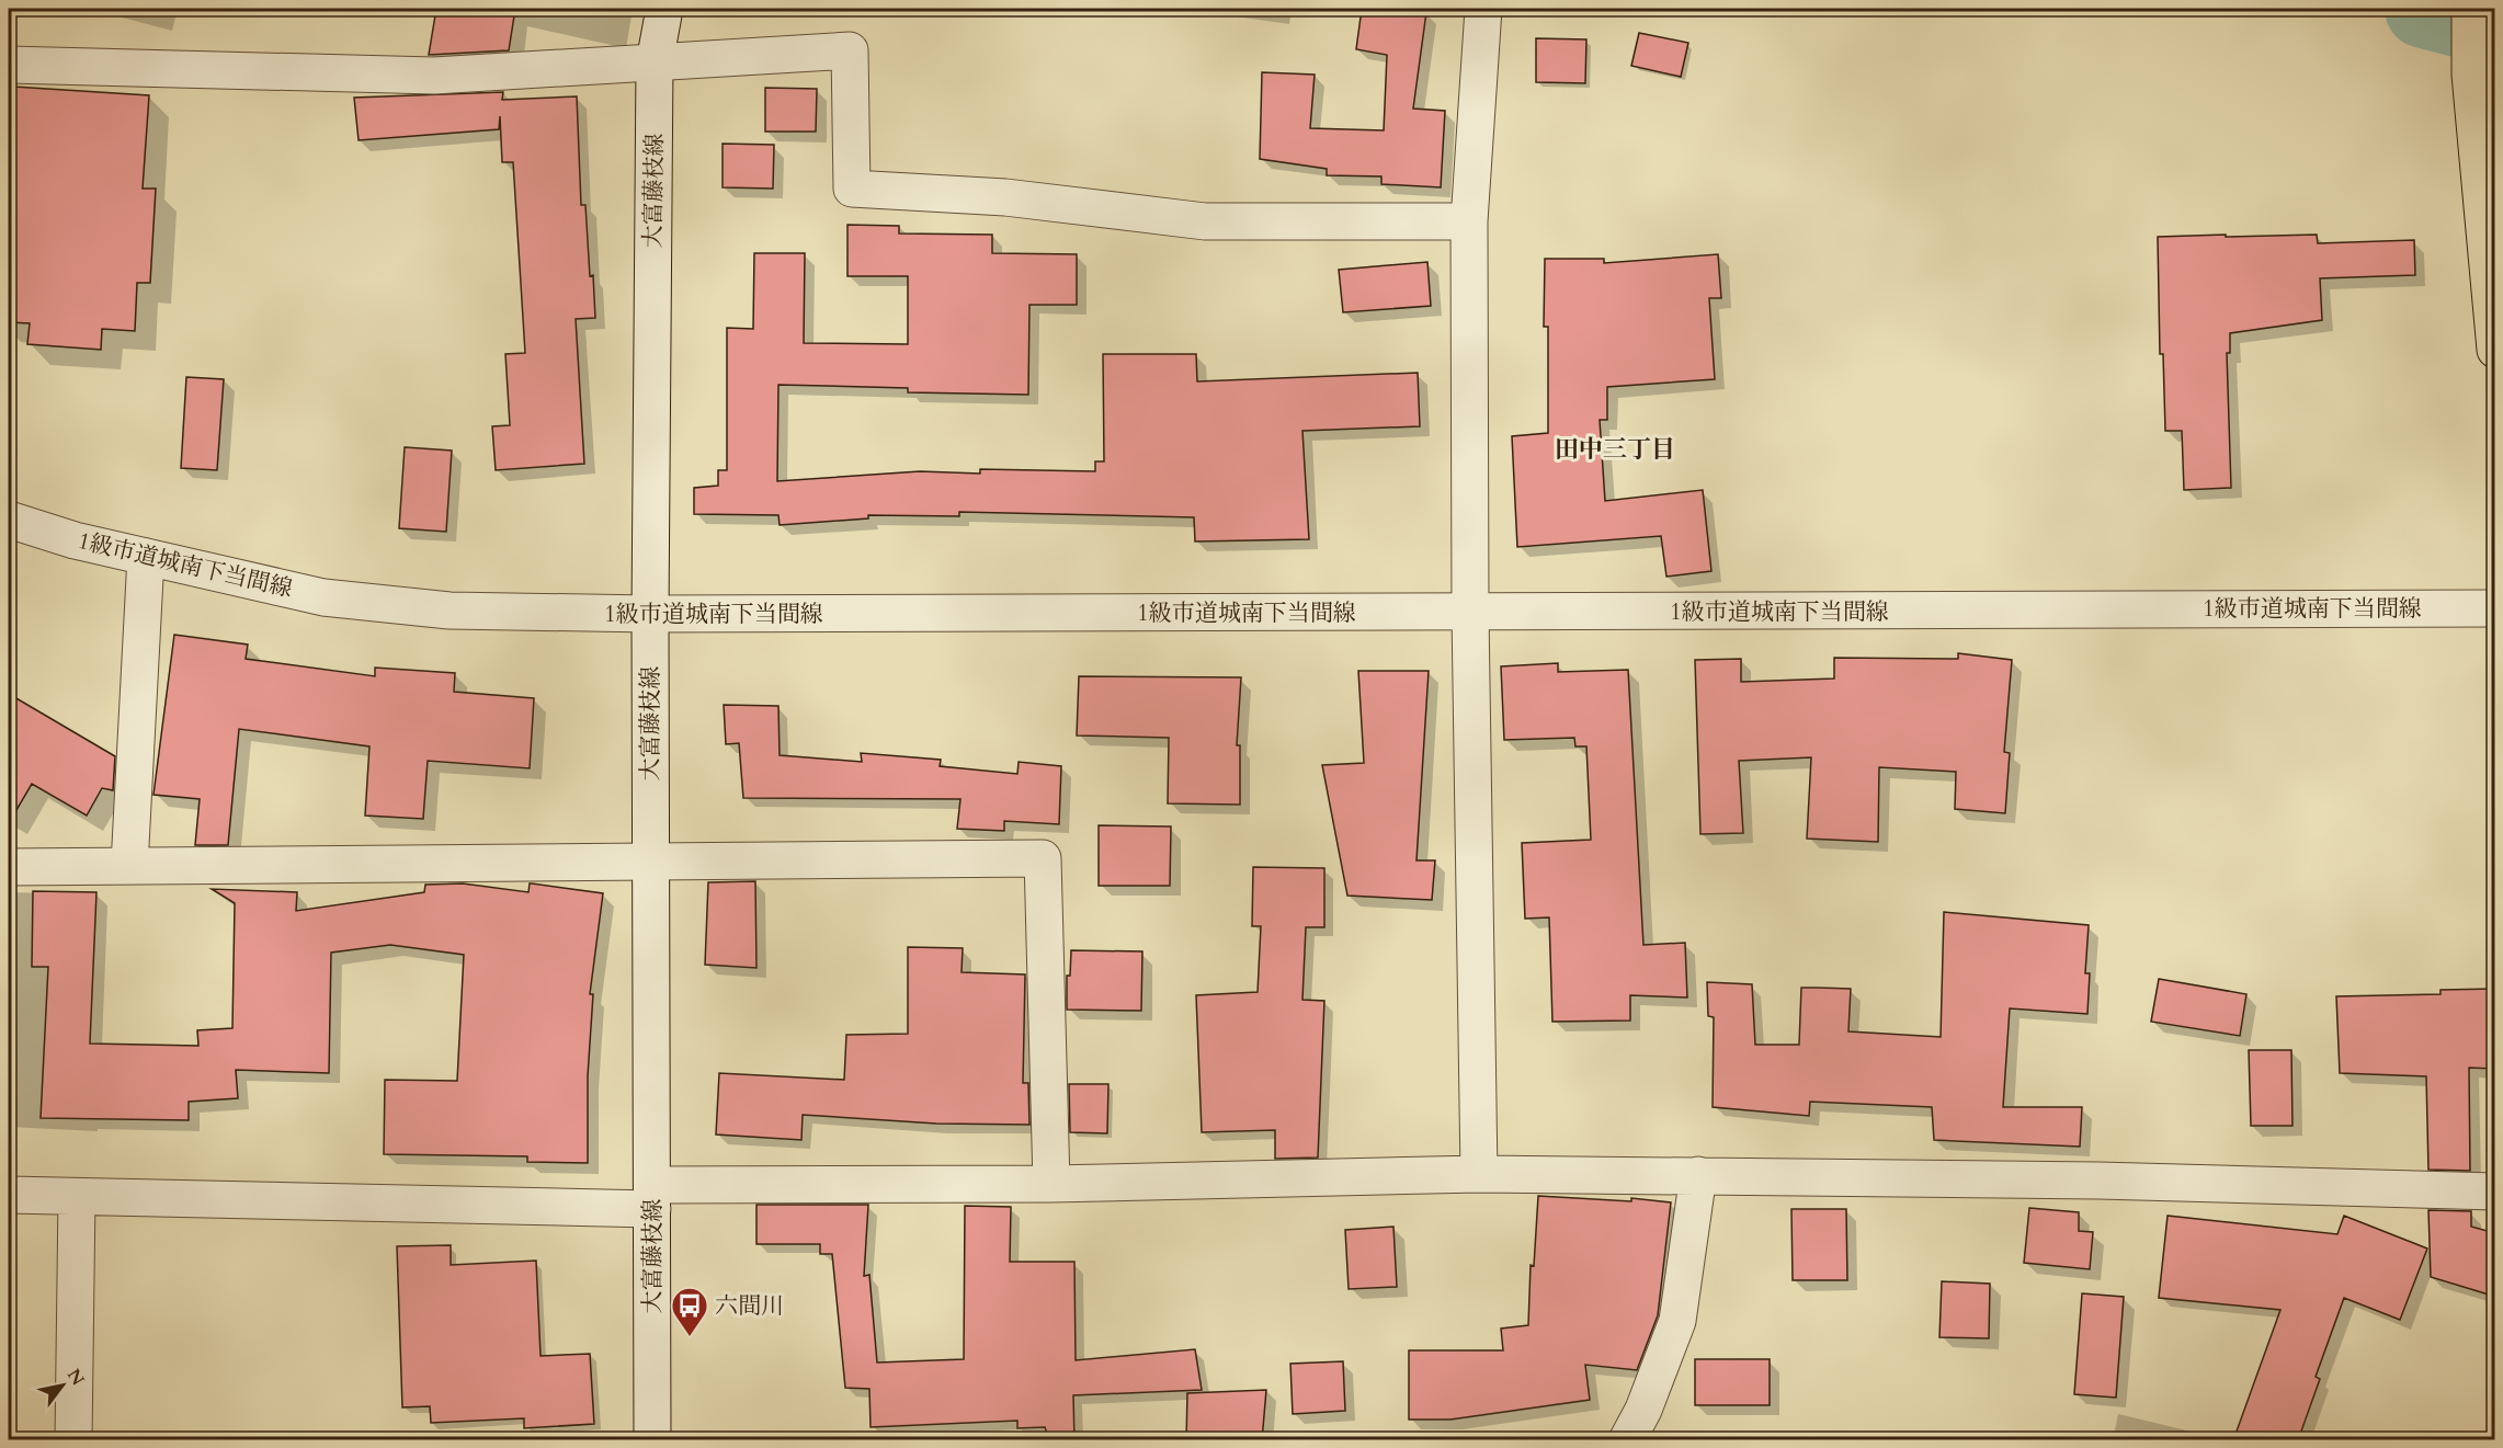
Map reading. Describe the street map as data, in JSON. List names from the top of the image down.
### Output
{
  "streets": {
    "street": ["大富藤枝線", "1級市道城南下当間線"]
  },
  "crossings": [
    ["大富藤枝線", "1級市道城南下当間線"]
  ],
  "districts": ["田中三丁目"],
  "places": {
    "bus stop": ["六間川"]
  },
  "north": "top right"
}
